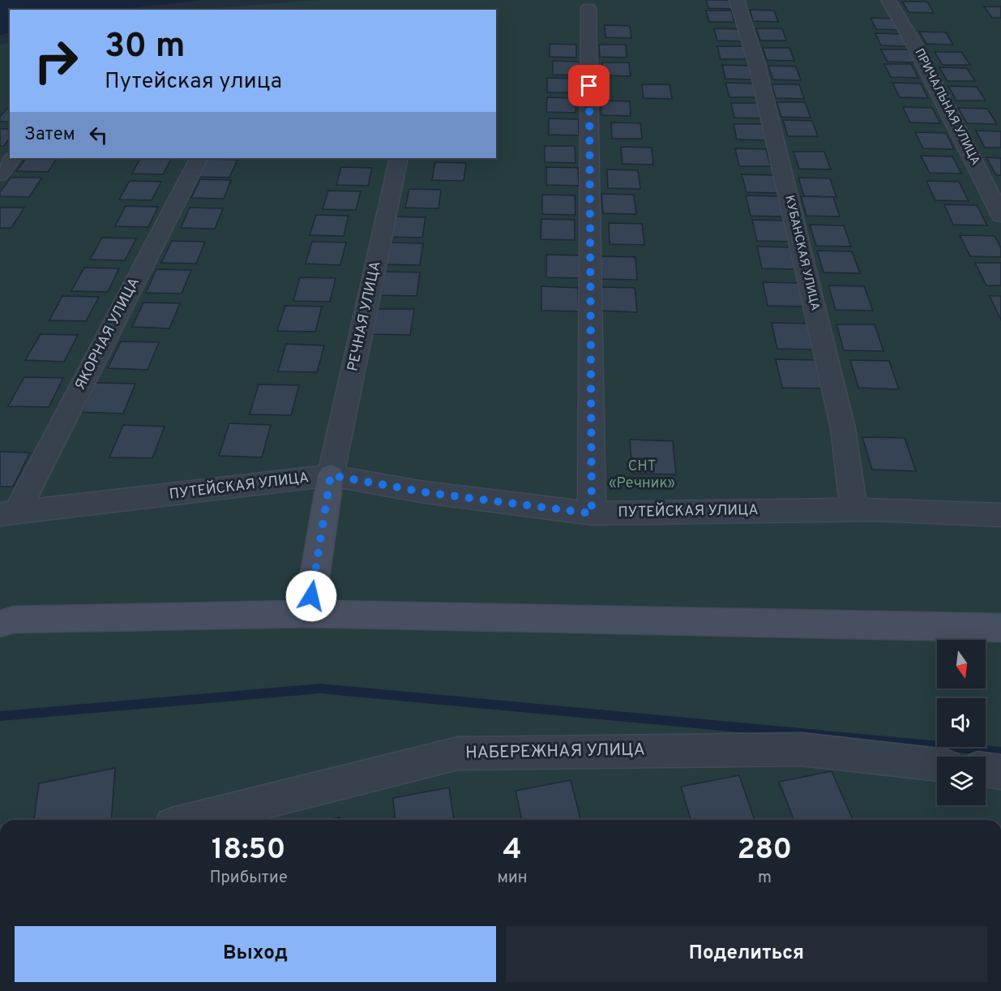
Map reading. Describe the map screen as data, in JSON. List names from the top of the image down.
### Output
{
  "streets": {
    "street": [
      "ПРИЧАЛЬНАЯ УЛИЦА",
      "КУБАНСКАЯ УЛИЦА",
      "РЕЧНАЯ УЛИЦА",
      "ЯКОРНАЯ УЛИЦА",
      "ПУТЕЙСКАЯ УЛИЦА",
      "НАБЕРЕЖНАЯ УЛИЦА"
    ]
  },
  "crossings": [
    ["КУБАНСКАЯ УЛИЦА", "ПУТЕЙСКАЯ УЛИЦА"],
    ["РЕЧНАЯ УЛИЦА", "ПУТЕЙСКАЯ УЛИЦА"],
    ["ЯКОРНАЯ УЛИЦА", "ПУТЕЙСКАЯ УЛИЦА"]
  ],
  "parks": ["СНТ «Речник»"],
  "north": "bottom",
  "page": {
    "turn": ["30 m", "Путейская улица"],
    "then": "Затем",
    "eta": [
      "18:50",
      "Прибытие",
      "4",
      "мин",
      "280",
      "m"
    ],
    "buttons": ["Выход", "Поделиться"]
  }
}
